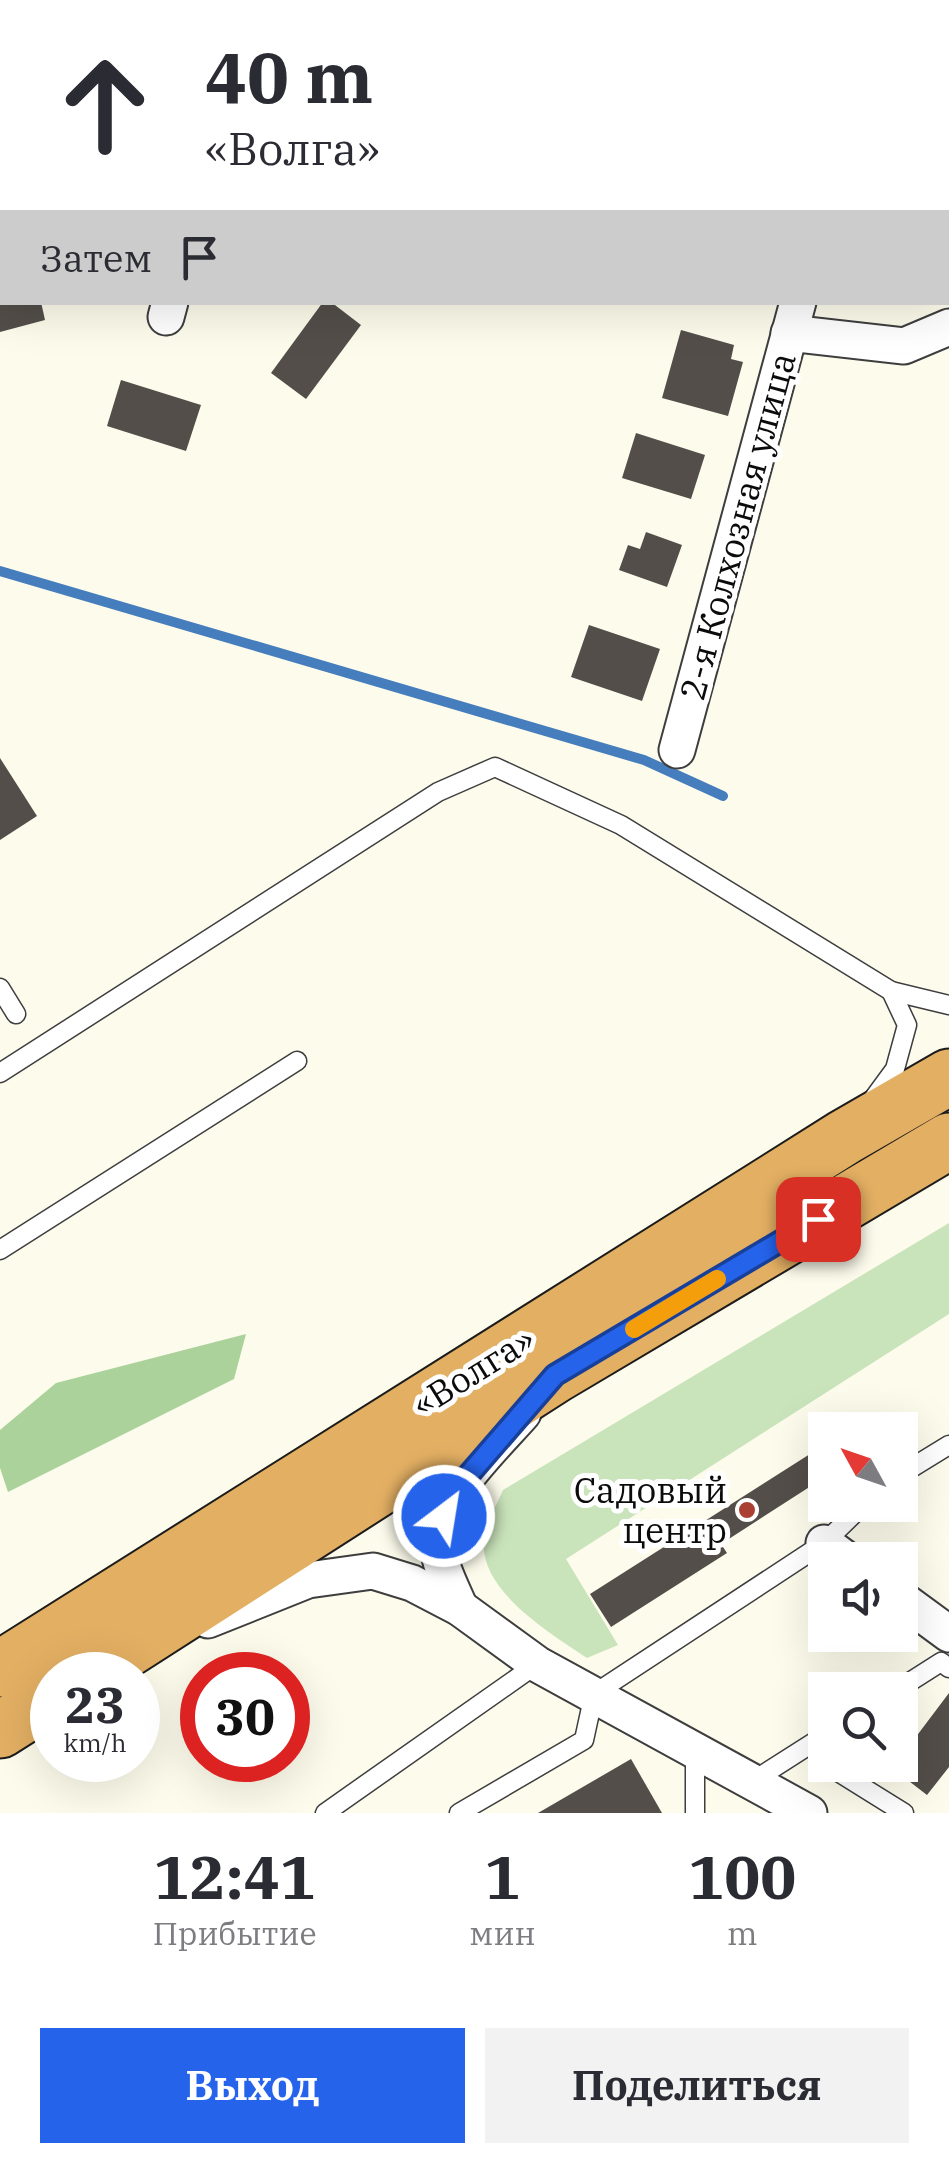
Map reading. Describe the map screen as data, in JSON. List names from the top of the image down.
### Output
{
  "streets": {
    "highway": ["«Волга»"],
    "street": ["2-я Колхозная улица"]
  },
  "places": ["Садовый центр"],
  "north": "top left",
  "page": {
    "turn": ["40 m", "«Волга»"],
    "then": "Затем",
    "speed": "23 km/h",
    "limit": "30",
    "eta": [
      "12:41",
      "Прибытие",
      "1",
      "мин",
      "100",
      "m"
    ],
    "buttons": ["Выход", "Поделиться"]
  }
}
